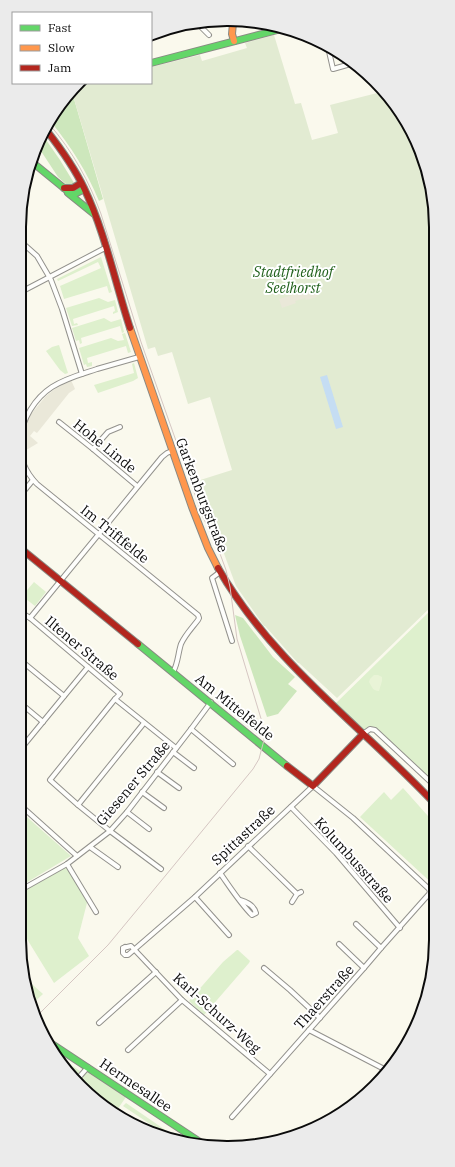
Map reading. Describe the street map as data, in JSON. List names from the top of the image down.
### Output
{
  "streets": {
    "main road": [
      "Garkenburgstraße",
      "Am Mittelfelde",
      "Spittastraße",
      "Hermesallee"
    ],
    "street": [
      "Hohe Linde",
      "Im Triftfelde",
      "Iltener Straße",
      "Giesener Straße",
      "Kolumbusstraße",
      "Thaerstraße",
      "Karl-Schurz-Weg"
    ]
  },
  "crossings": [
    ["Garkenburgstraße", "Im Triftfelde"],
    ["Garkenburgstraße", "Spittastraße"],
    ["Im Triftfelde", "Am Mittelfelde"],
    ["Iltener Straße", "Giesener Straße"],
    ["Am Mittelfelde", "Giesener Straße"],
    ["Am Mittelfelde", "Spittastraße"],
    ["Spittastraße", "Kolumbusstraße"],
    ["Spittastraße", "Karl-Schurz-Weg"],
    ["Kolumbusstraße", "Thaerstraße"],
    ["Thaerstraße", "Karl-Schurz-Weg"]
  ],
  "parks": ["Stadtfriedhof Seelhorst"],
  "legend": ["Fast", "Slow", "Jam"]
}
